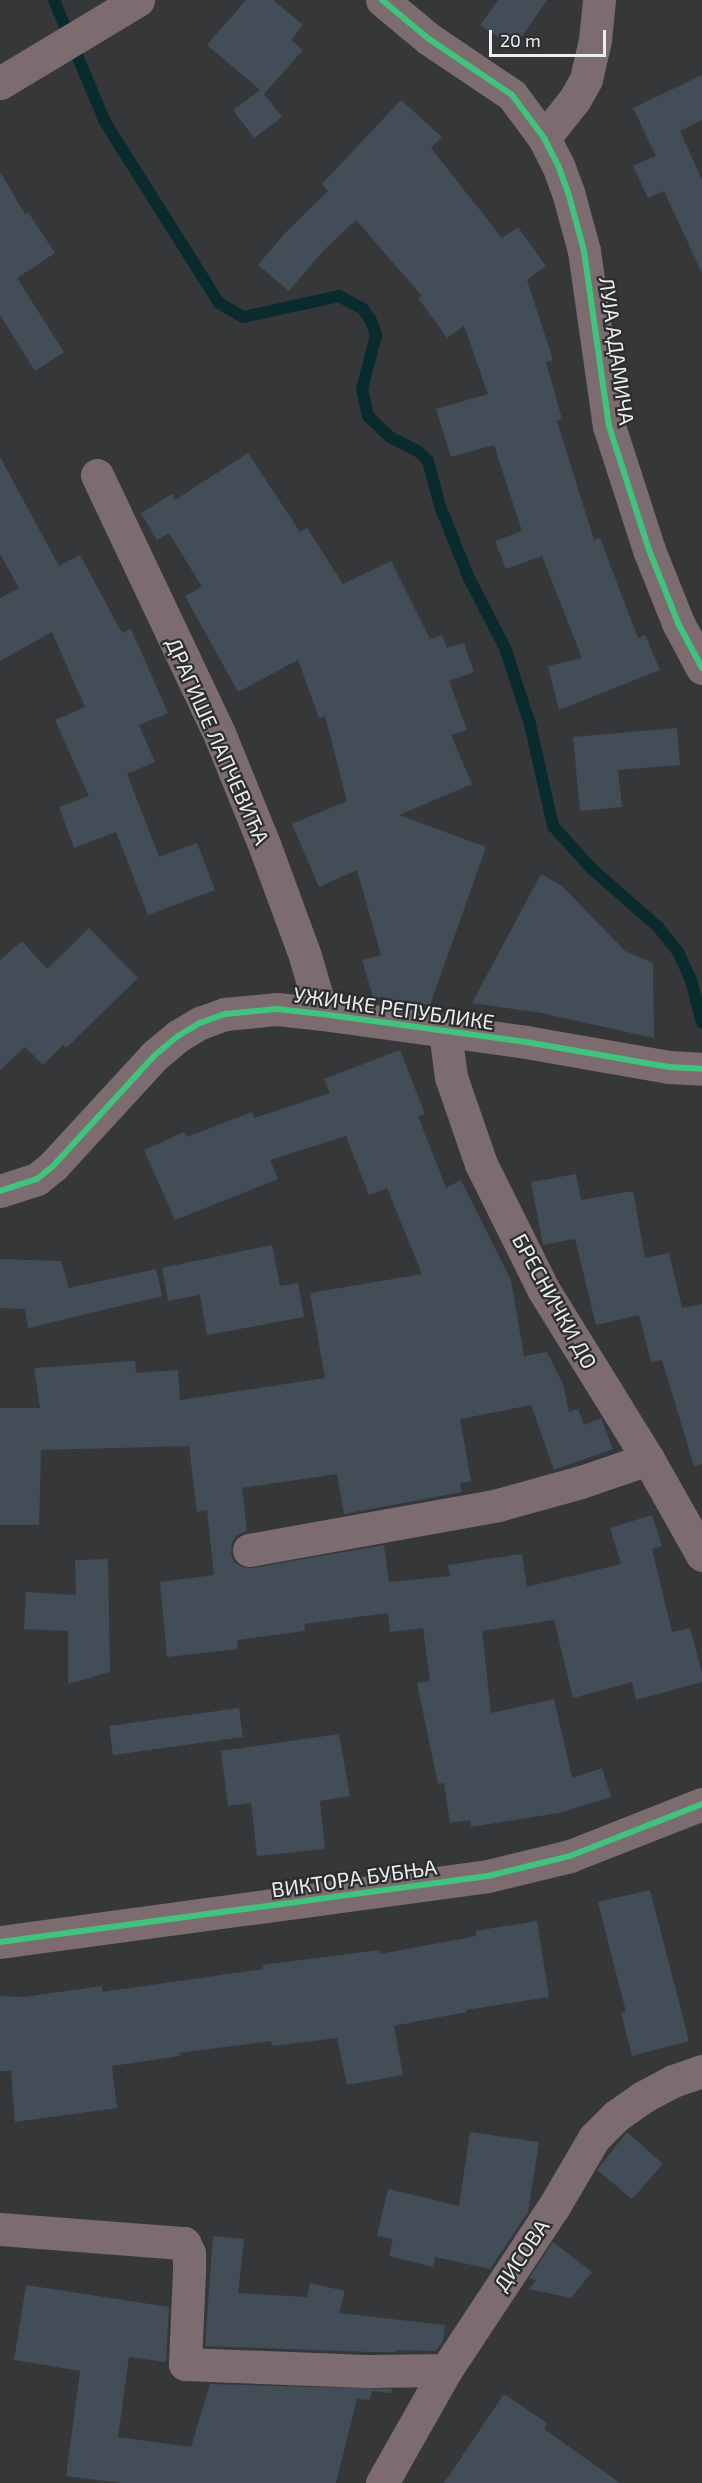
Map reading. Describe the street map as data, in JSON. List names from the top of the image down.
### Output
{
  "streets": {
    "street": [
      "ЛУЈА АДАМИЧА",
      "ДРАГИШЕ ЛАПЧЕВИЋА",
      "УЖИЧКЕ РЕПУБЛИКЕ",
      "БРЕСНИЧКИ ДО",
      "ВИКТОРА БУБЊА",
      "ДИСОВА"
    ]
  },
  "crossings": [
    ["ДРАГИШЕ ЛАПЧЕВИЋА", "УЖИЧКЕ РЕПУБЛИКЕ"],
    ["УЖИЧКЕ РЕПУБЛИКЕ", "БРЕСНИЧКИ ДО"]
  ],
  "scale_bar": "20 m"
}
